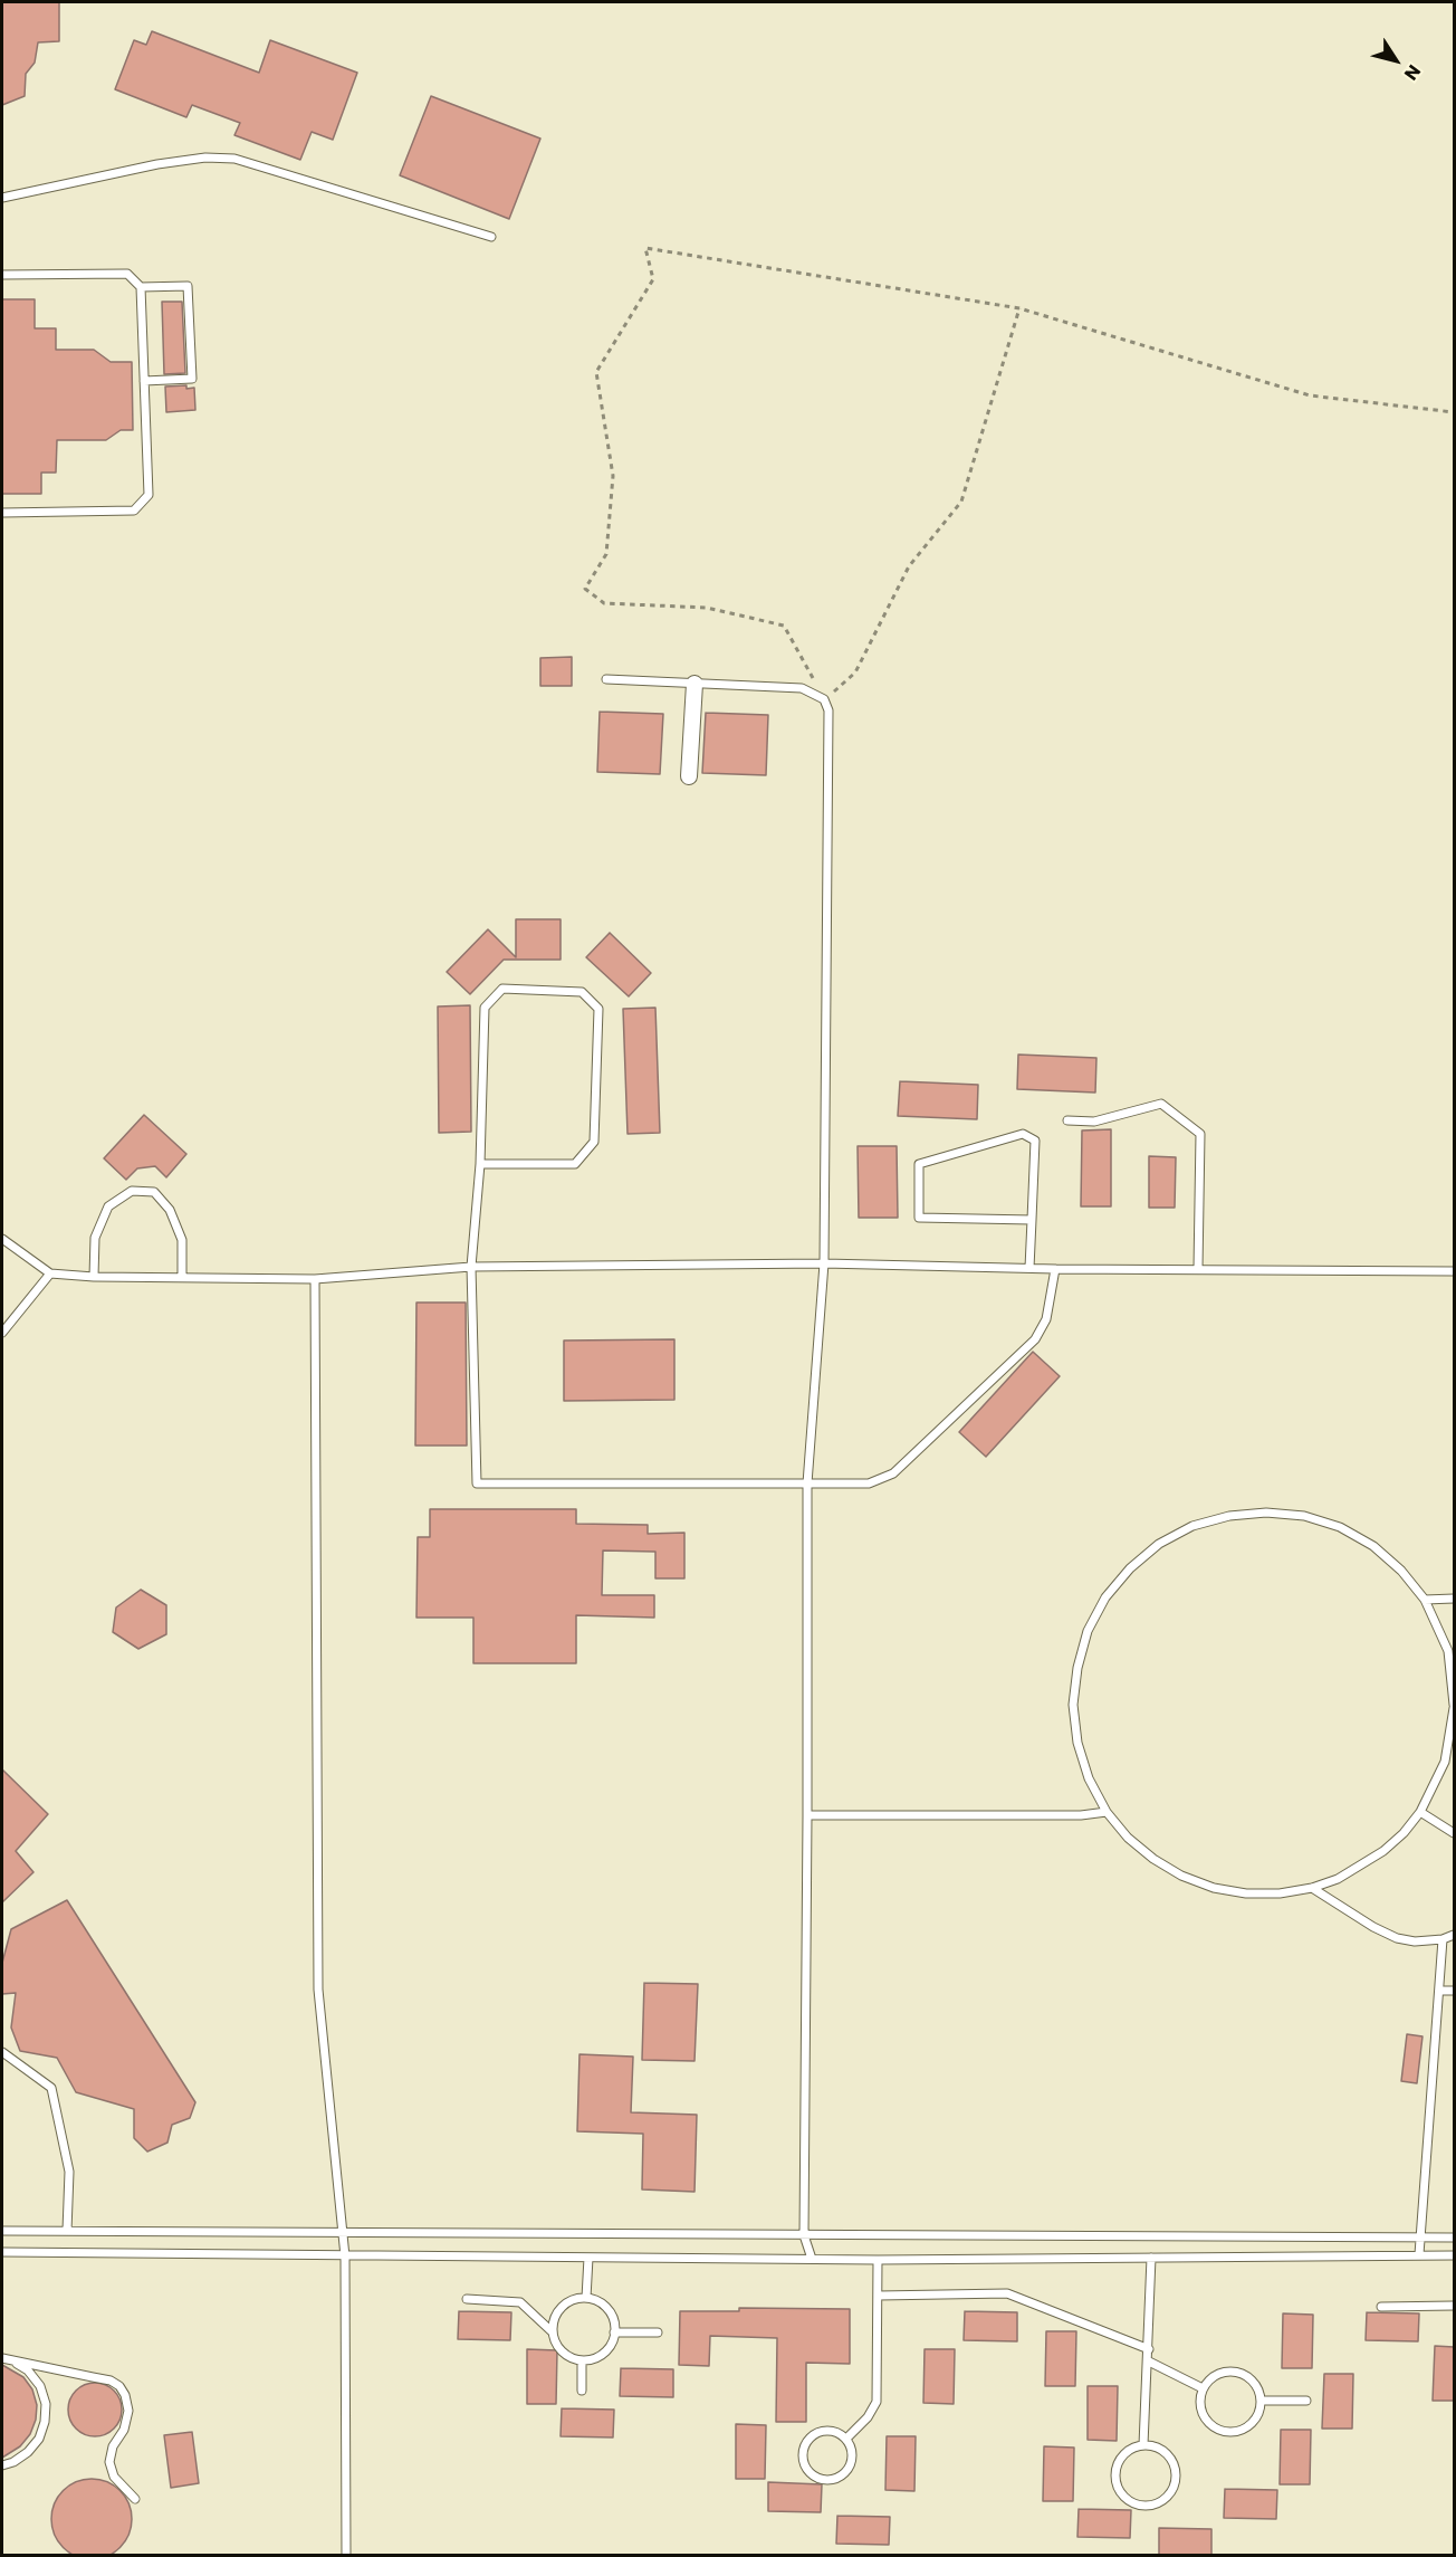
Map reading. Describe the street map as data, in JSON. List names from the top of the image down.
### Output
{
  "north": "bottom right"
}
